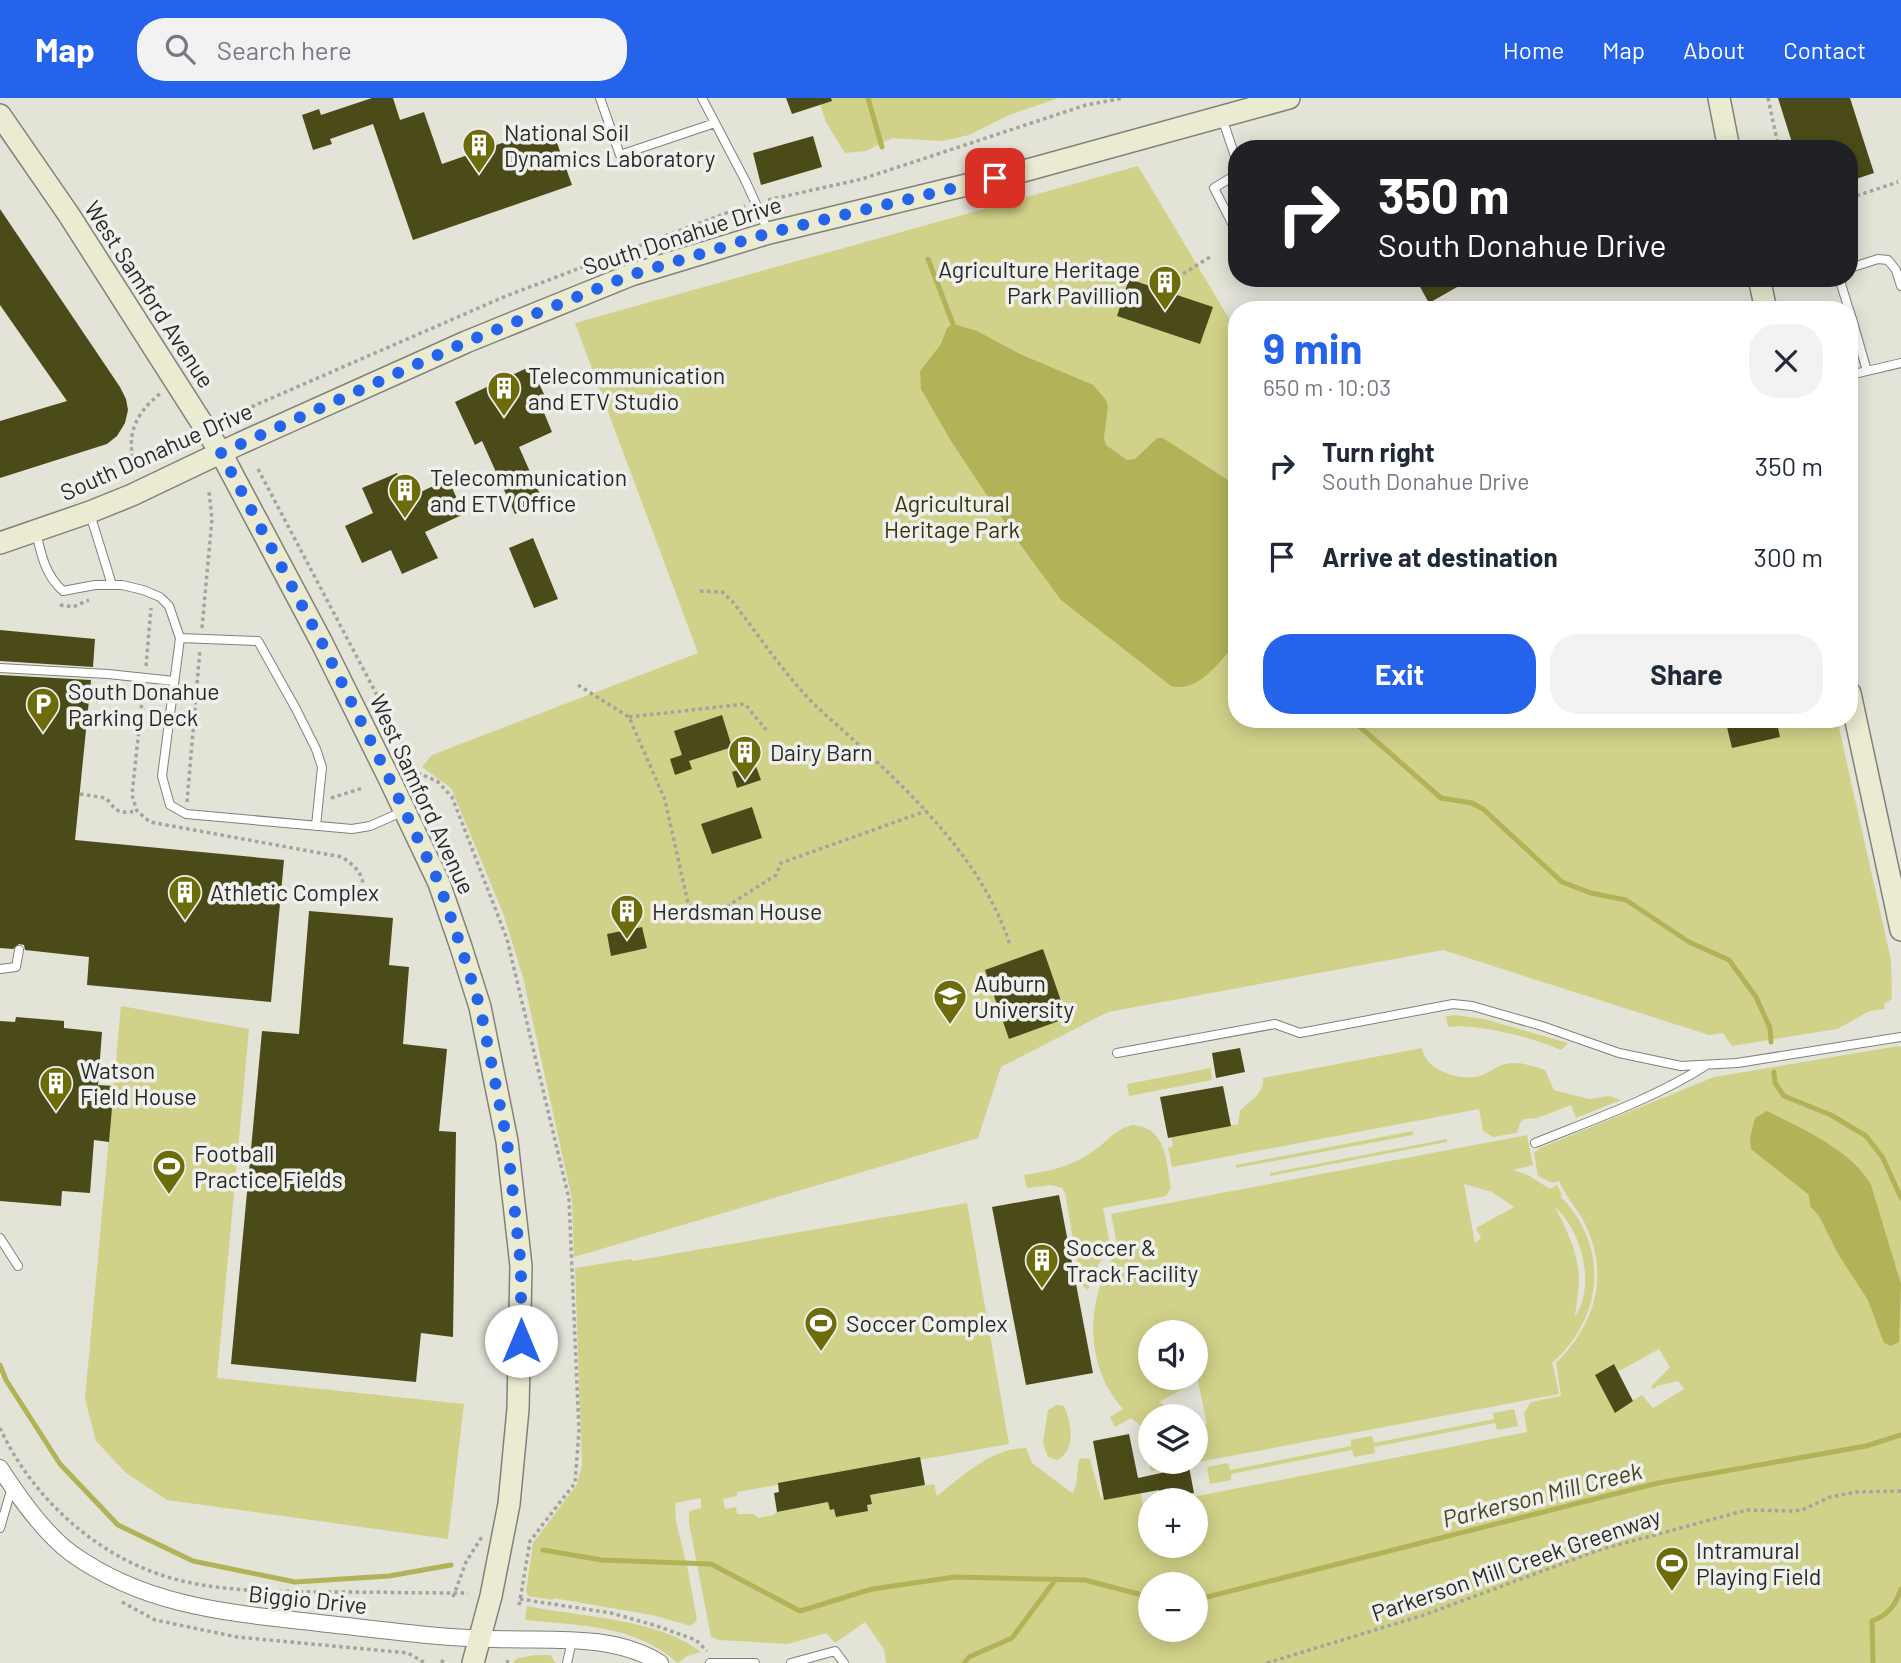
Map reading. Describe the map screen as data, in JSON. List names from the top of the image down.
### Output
{
  "streets": {
    "street": ["South Donahue Drive", "West Samford Avenue", "Biggio Drive"],
    "path": ["Parkerson Mill Creek Greenway"]
  },
  "crossings": [
    ["South Donahue Drive", "West Samford Avenue"],
    ["West Samford Avenue", "Biggio Drive"]
  ],
  "water": ["Parkerson Mill Creek"],
  "parks": ["Agricultural Heritage Park"],
  "places": {
    "building": [
      "National Soil Dynamics Laboratory",
      "Agriculture Heritage Park Pavillion",
      "Telecommunication and ETV Studio",
      "Telecommunication and ETV Office",
      "Dairy Barn",
      "Athletic Complex",
      "Herdsman House",
      "Watson Field House",
      "Soccer & Track Facility"
    ],
    "parking": ["South Donahue Parking Deck"],
    "school or university": ["Auburn University"],
    "sports": ["Football Practice Fields", "Soccer Complex", "Intramural Playing Field"]
  },
  "page": {
    "header": "Map",
    "search": "Search here",
    "nav": [
      "Home",
      "Map",
      "About",
      "Contact"
    ],
    "turn": ["350 m", "South Donahue Drive"],
    "heading": ["9 min", "650 m · 10:03"],
    "list": [
      {
        "name": "Turn right",
        "note": "South Donahue Drive",
        "value": "350 m"
      },
      {
        "name": "Arrive at destination",
        "value": "300 m"
      }
    ],
    "buttons": ["Exit", "Share"],
    "map_buttons": ["+", "−"]
  }
}
